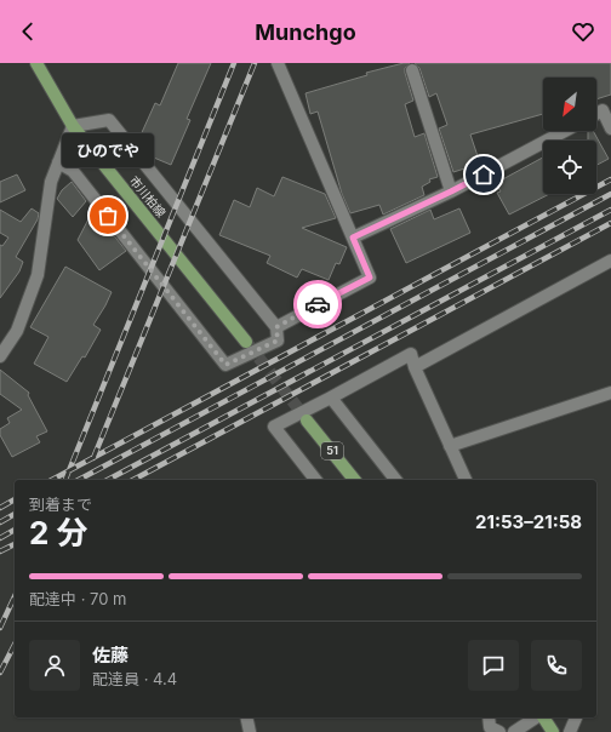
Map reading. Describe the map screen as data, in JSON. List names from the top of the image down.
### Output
{
  "streets": {
    "main road": ["市川柏線", "51"]
  },
  "places": ["ひのでや"],
  "north": "bottom left",
  "page": {
    "header": "Munchgo",
    "bubble": "ひのでや",
    "heading": ["2 分", "到着まで", "21:53–21:58"],
    "panel": ["佐藤", "配達員 · 4.4"],
    "bar": "配達中 · 70 m"
  }
}
